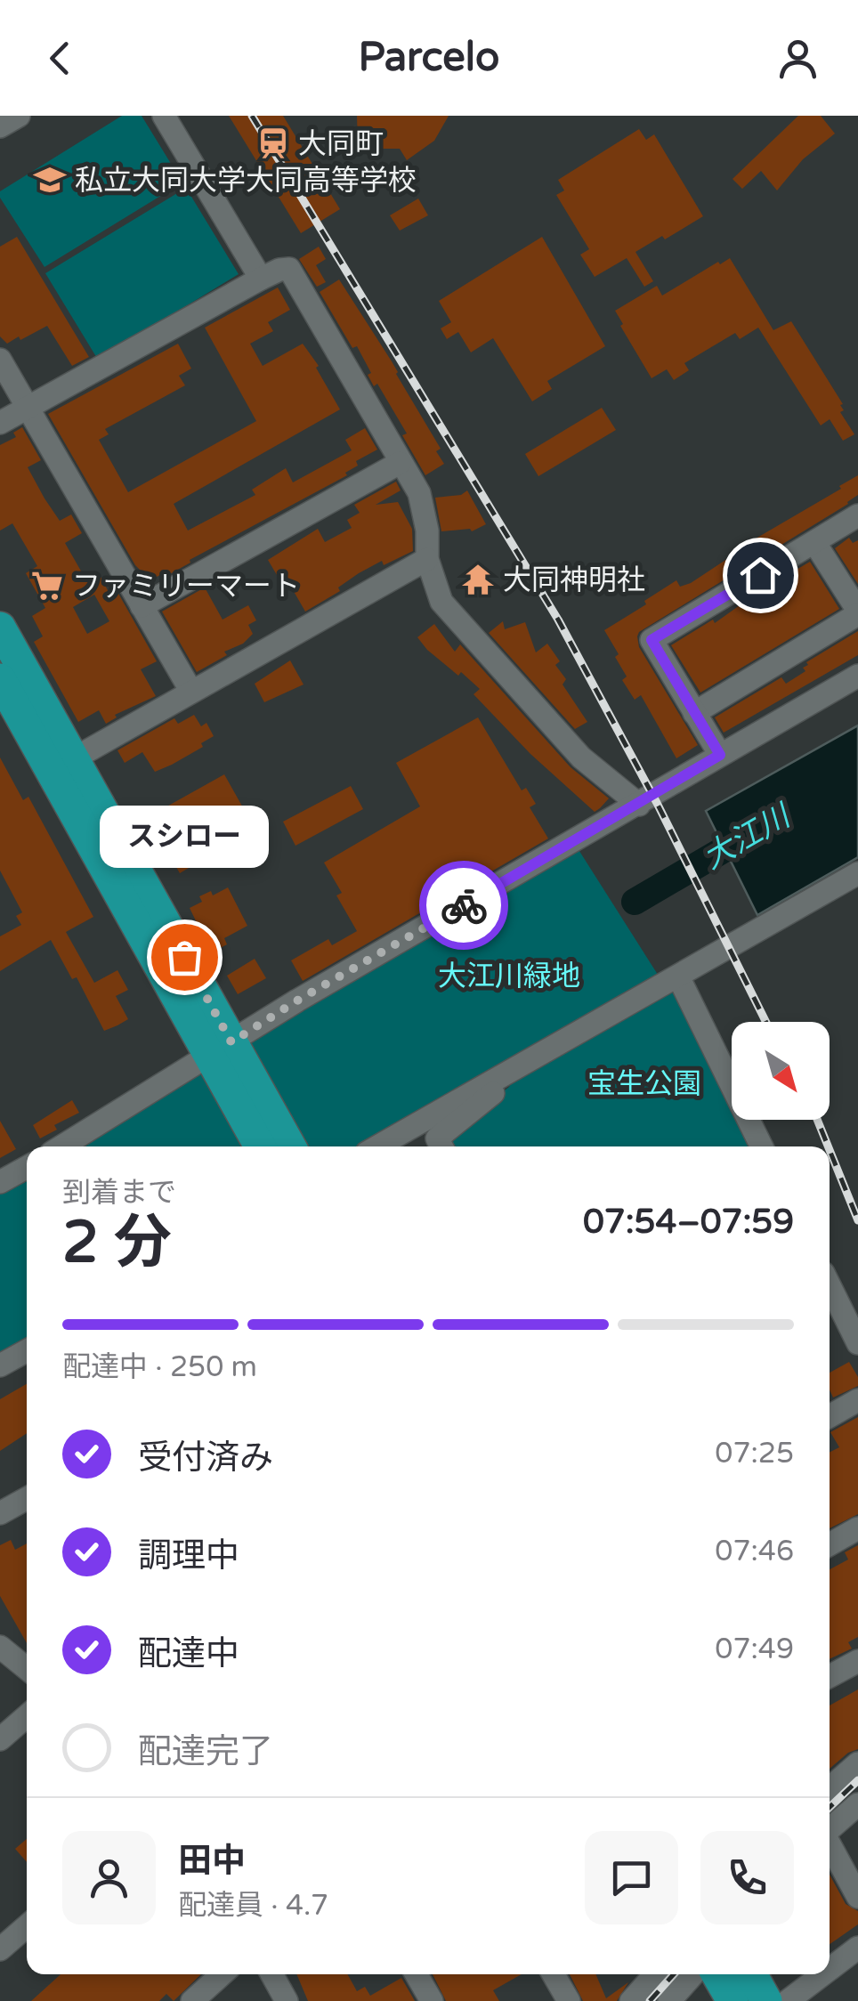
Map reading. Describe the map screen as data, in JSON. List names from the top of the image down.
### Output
{
  "water": ["大江川"],
  "parks": ["大江川緑地", "宝生公園"],
  "places": {
    "station": ["大同町"],
    "school or university": ["私立大同大学大同高等学校"],
    "temple": ["大同神明社"],
    "supermarket": ["ファミリーマート"],
    "other": ["スシロー"]
  },
  "north": "bottom right",
  "page": {
    "header": "Parcelo",
    "bubble": "スシロー",
    "heading": ["2 分", "到着まで", "07:54–07:59"],
    "panel": ["田中", "配達員 · 4.7"],
    "bar": "配達中 · 250 m",
    "list": [
      ["受付済み", "07:25"],
      ["調理中", "07:46"],
      ["配達中", "07:49"],
      "配達完了"
    ]
  }
}
